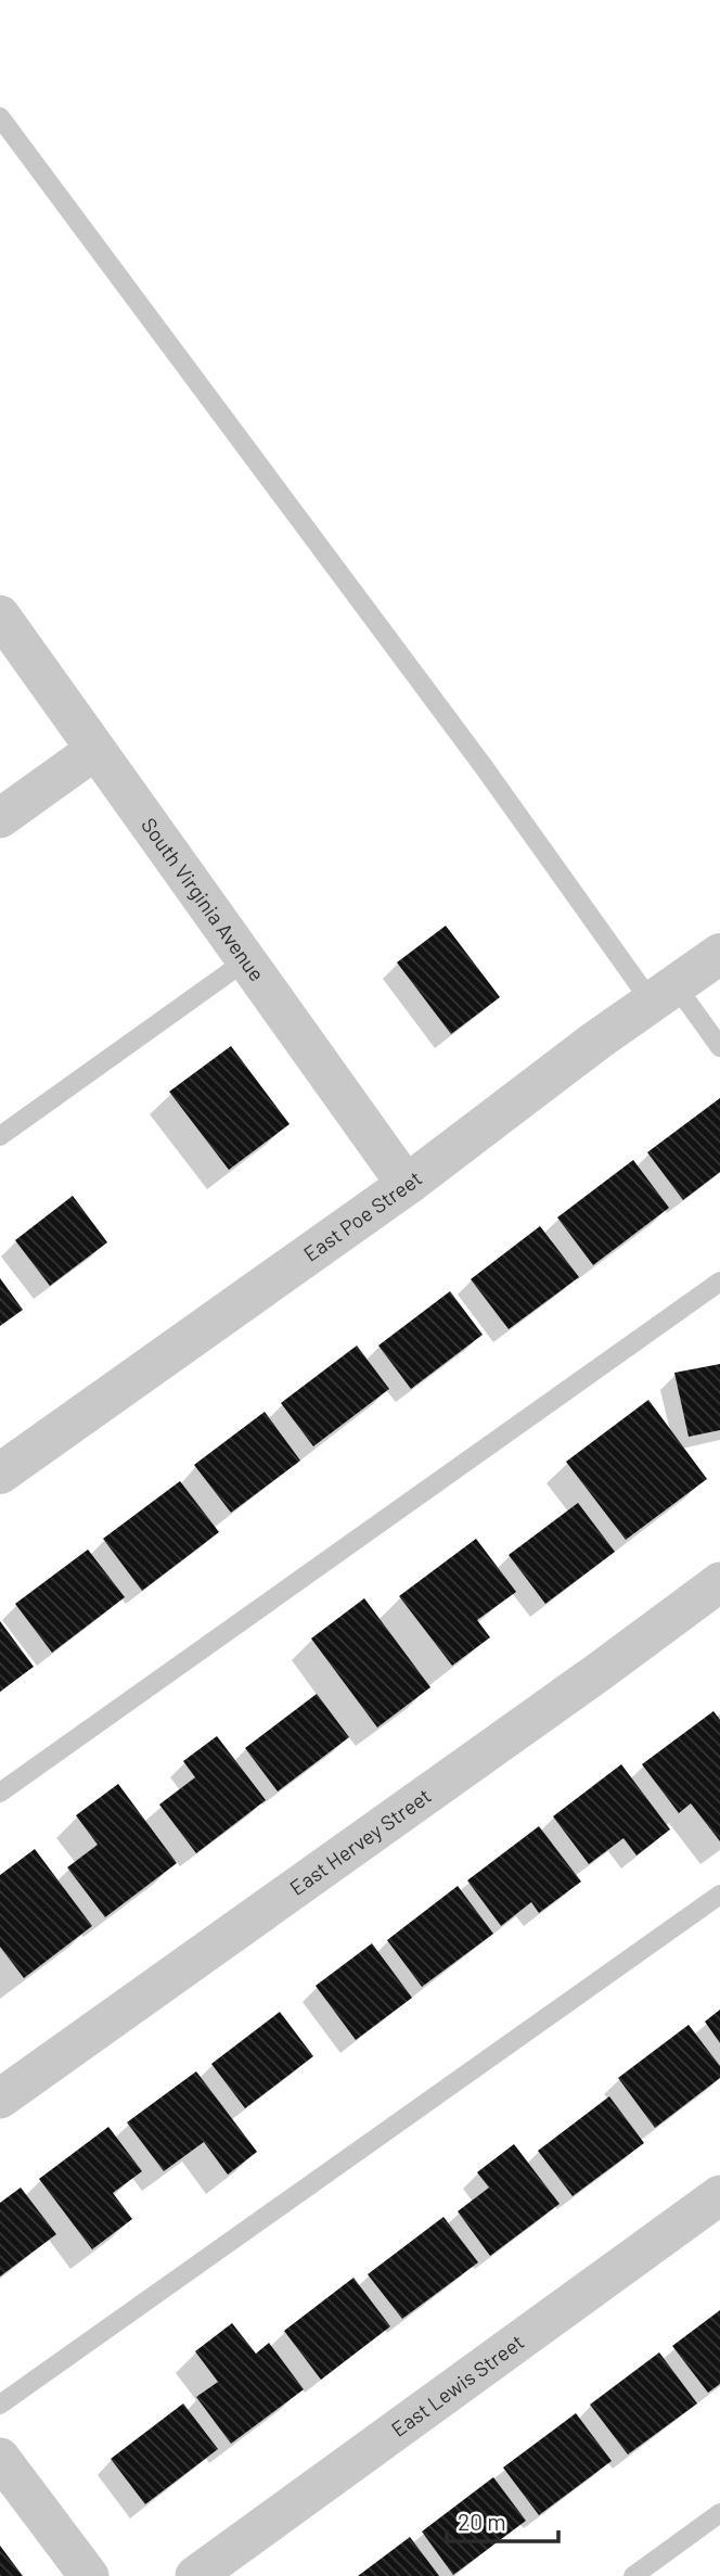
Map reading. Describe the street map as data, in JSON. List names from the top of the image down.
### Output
{
  "streets": {
    "street": [
      "South Virginia Avenue",
      "East Poe Street",
      "East Hervey Street",
      "East Lewis Street"
    ]
  },
  "crossings": [
    ["South Virginia Avenue", "East Poe Street"]
  ],
  "scale_bar": "20 m"
}
